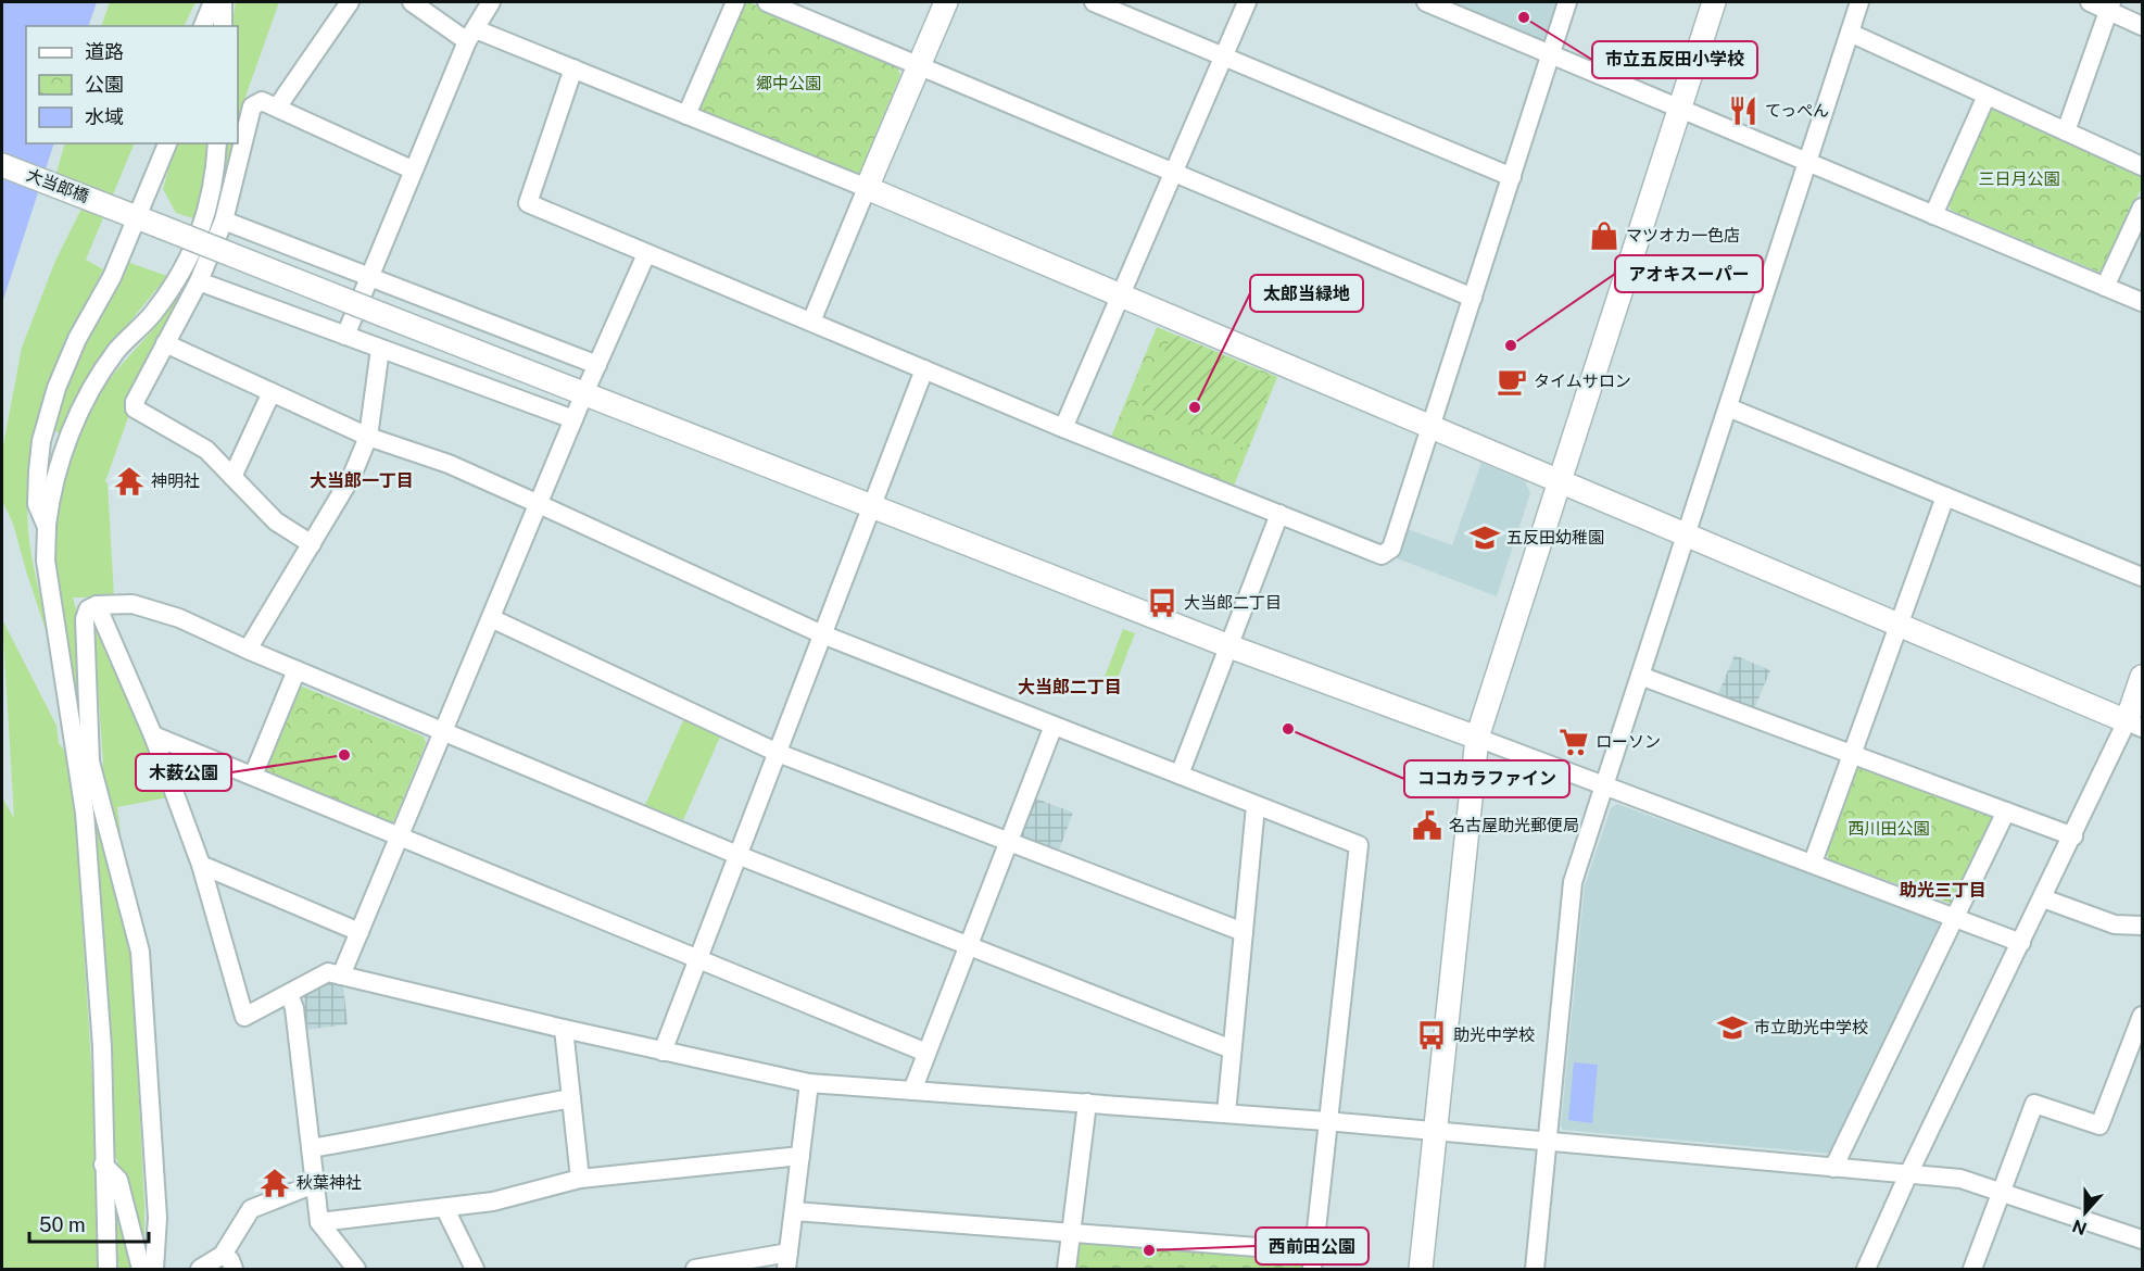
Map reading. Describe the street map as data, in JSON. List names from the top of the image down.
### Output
{
  "streets": {
    "street": ["大当郎橋"]
  },
  "districts": ["大当郎一丁目", "大当郎二丁目", "助光三丁目"],
  "parks": ["郷中公園", "三日月公園", "西川田公園"],
  "places": {
    "other": [
      "市立五反田小学校",
      "アオキスーパー",
      "太郎当緑地",
      "ココカラファイン",
      "木薮公園",
      "西前田公園"
    ],
    "restaurant": ["てっぺん"],
    "shop": ["マツオカ一色店"],
    "cafe": ["タイムサロン"],
    "temple": ["神明社", "秋葉神社"],
    "school or university": ["五反田幼稚園", "市立助光中学校"],
    "bus stop": ["大当郎二丁目", "助光中学校"],
    "supermarket": ["ローソン"],
    "public building": ["名古屋助光郵便局"]
  },
  "legend": ["道路", "公園", "水域"],
  "scale_bar": "50 m",
  "north": "bottom"
}
